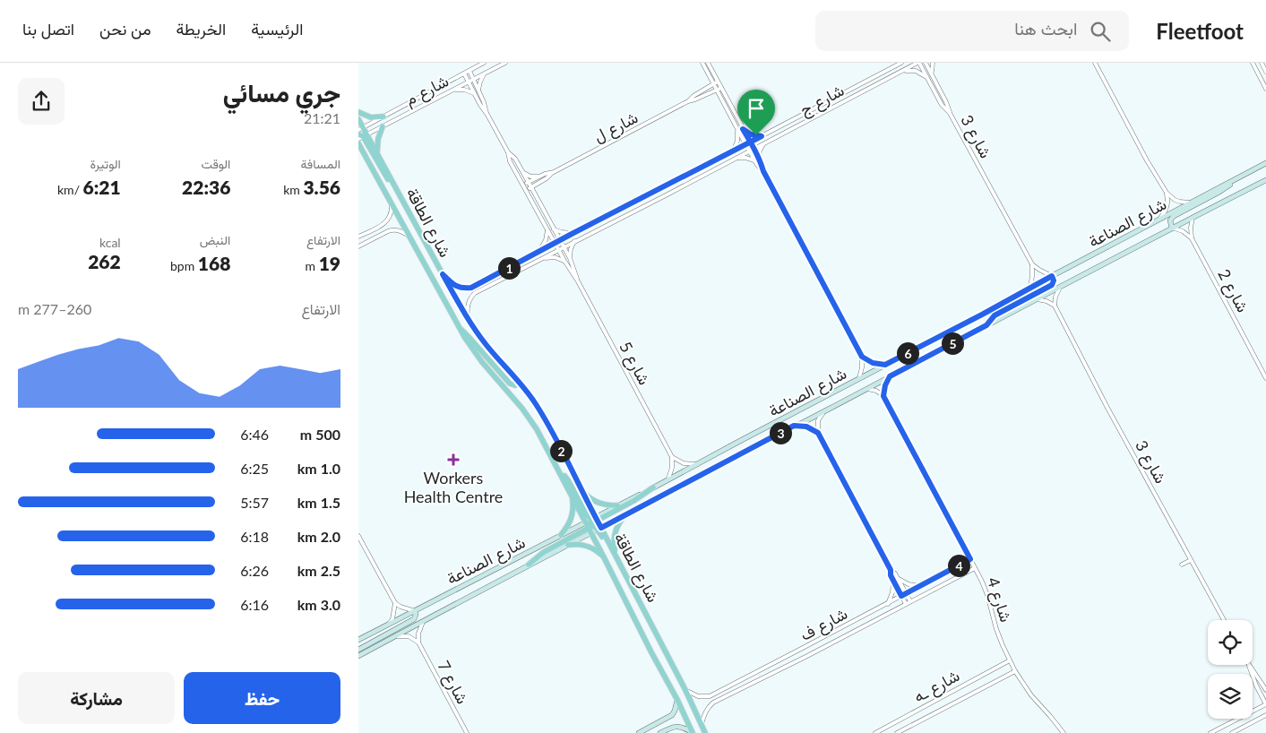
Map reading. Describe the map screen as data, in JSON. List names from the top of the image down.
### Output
{
  "streets": {
    "main road": ["شارع الطاقة"],
    "street": [
      "شارع م",
      "شارع ج",
      "شارع ل",
      "شارع 3",
      "شارع الصناعة",
      "شارع 2",
      "شارع 5",
      "شارع 4",
      "شارع ف",
      "شارع 7",
      "شارع ـه"
    ]
  },
  "crossings": [
    ["شارع م", "شارع الطاقة"],
    ["شارع م", "شارع 5"],
    ["شارع ج", "شارع 3"],
    ["شارع ج", "شارع الطاقة"],
    ["شارع ج", "شارع 5"],
    ["شارع ل", "شارع 5"],
    ["شارع 3", "شارع الصناعة"],
    ["شارع الطاقة", "شارع الصناعة"],
    ["شارع الطاقة", "شارع ف"],
    ["شارع 4", "شارع ف"],
    ["شارع 4", "شارع ـه"]
  ],
  "places": {
    "health": ["Workers Health Centre"]
  },
  "page": {
    "header": "Fleetfoot",
    "search": "ابحث هنا",
    "nav": [
      "الرئيسية",
      "الخريطة",
      "من نحن",
      "اتصل بنا"
    ],
    "heading": ["جري مسائي", "21:21"],
    "stats": [
      ["المسافة", "3.56 km"],
      ["الوقت", "22:36"],
      ["الوتيرة", "6:21 /km"],
      ["الارتفاع", "19 m"],
      ["النبض", "168 bpm"],
      ["kcal", "262"]
    ],
    "pins": [
      "1",
      "5",
      "6",
      "3",
      "2",
      "4"
    ],
    "chart": ["الارتفاع", "260–277 m"],
    "list": [
      {
        "name": "500 m",
        "note": "6:46"
      },
      {
        "name": "1.0 km",
        "note": "6:25"
      },
      {
        "name": "1.5 km",
        "note": "5:57"
      },
      {
        "name": "2.0 km",
        "note": "6:18"
      },
      {
        "name": "2.5 km",
        "note": "6:26"
      },
      {
        "name": "3.0 km",
        "note": "6:16"
      }
    ],
    "buttons": ["حفظ", "مشاركة"]
  }
}
